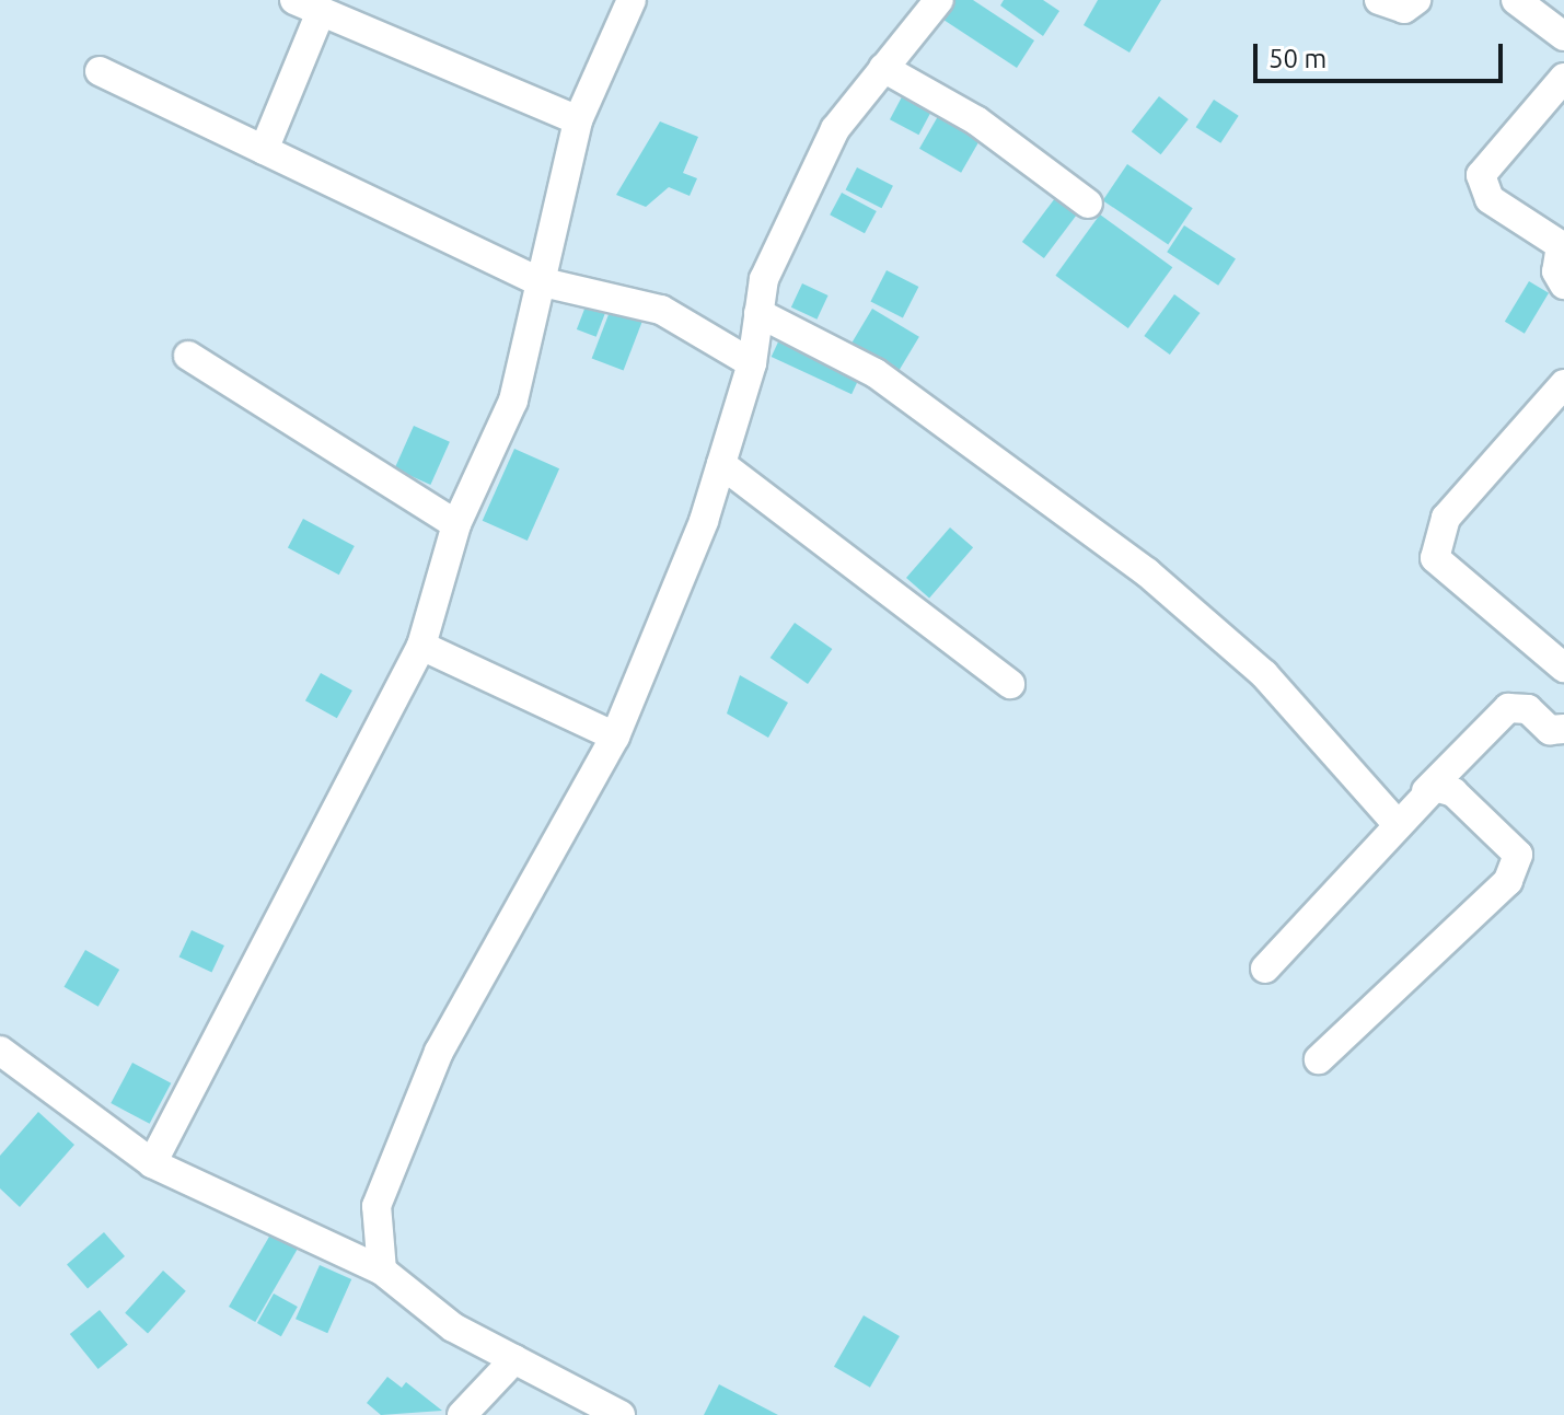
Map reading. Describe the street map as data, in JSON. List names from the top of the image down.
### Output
{
  "scale_bar": "50 m"
}
